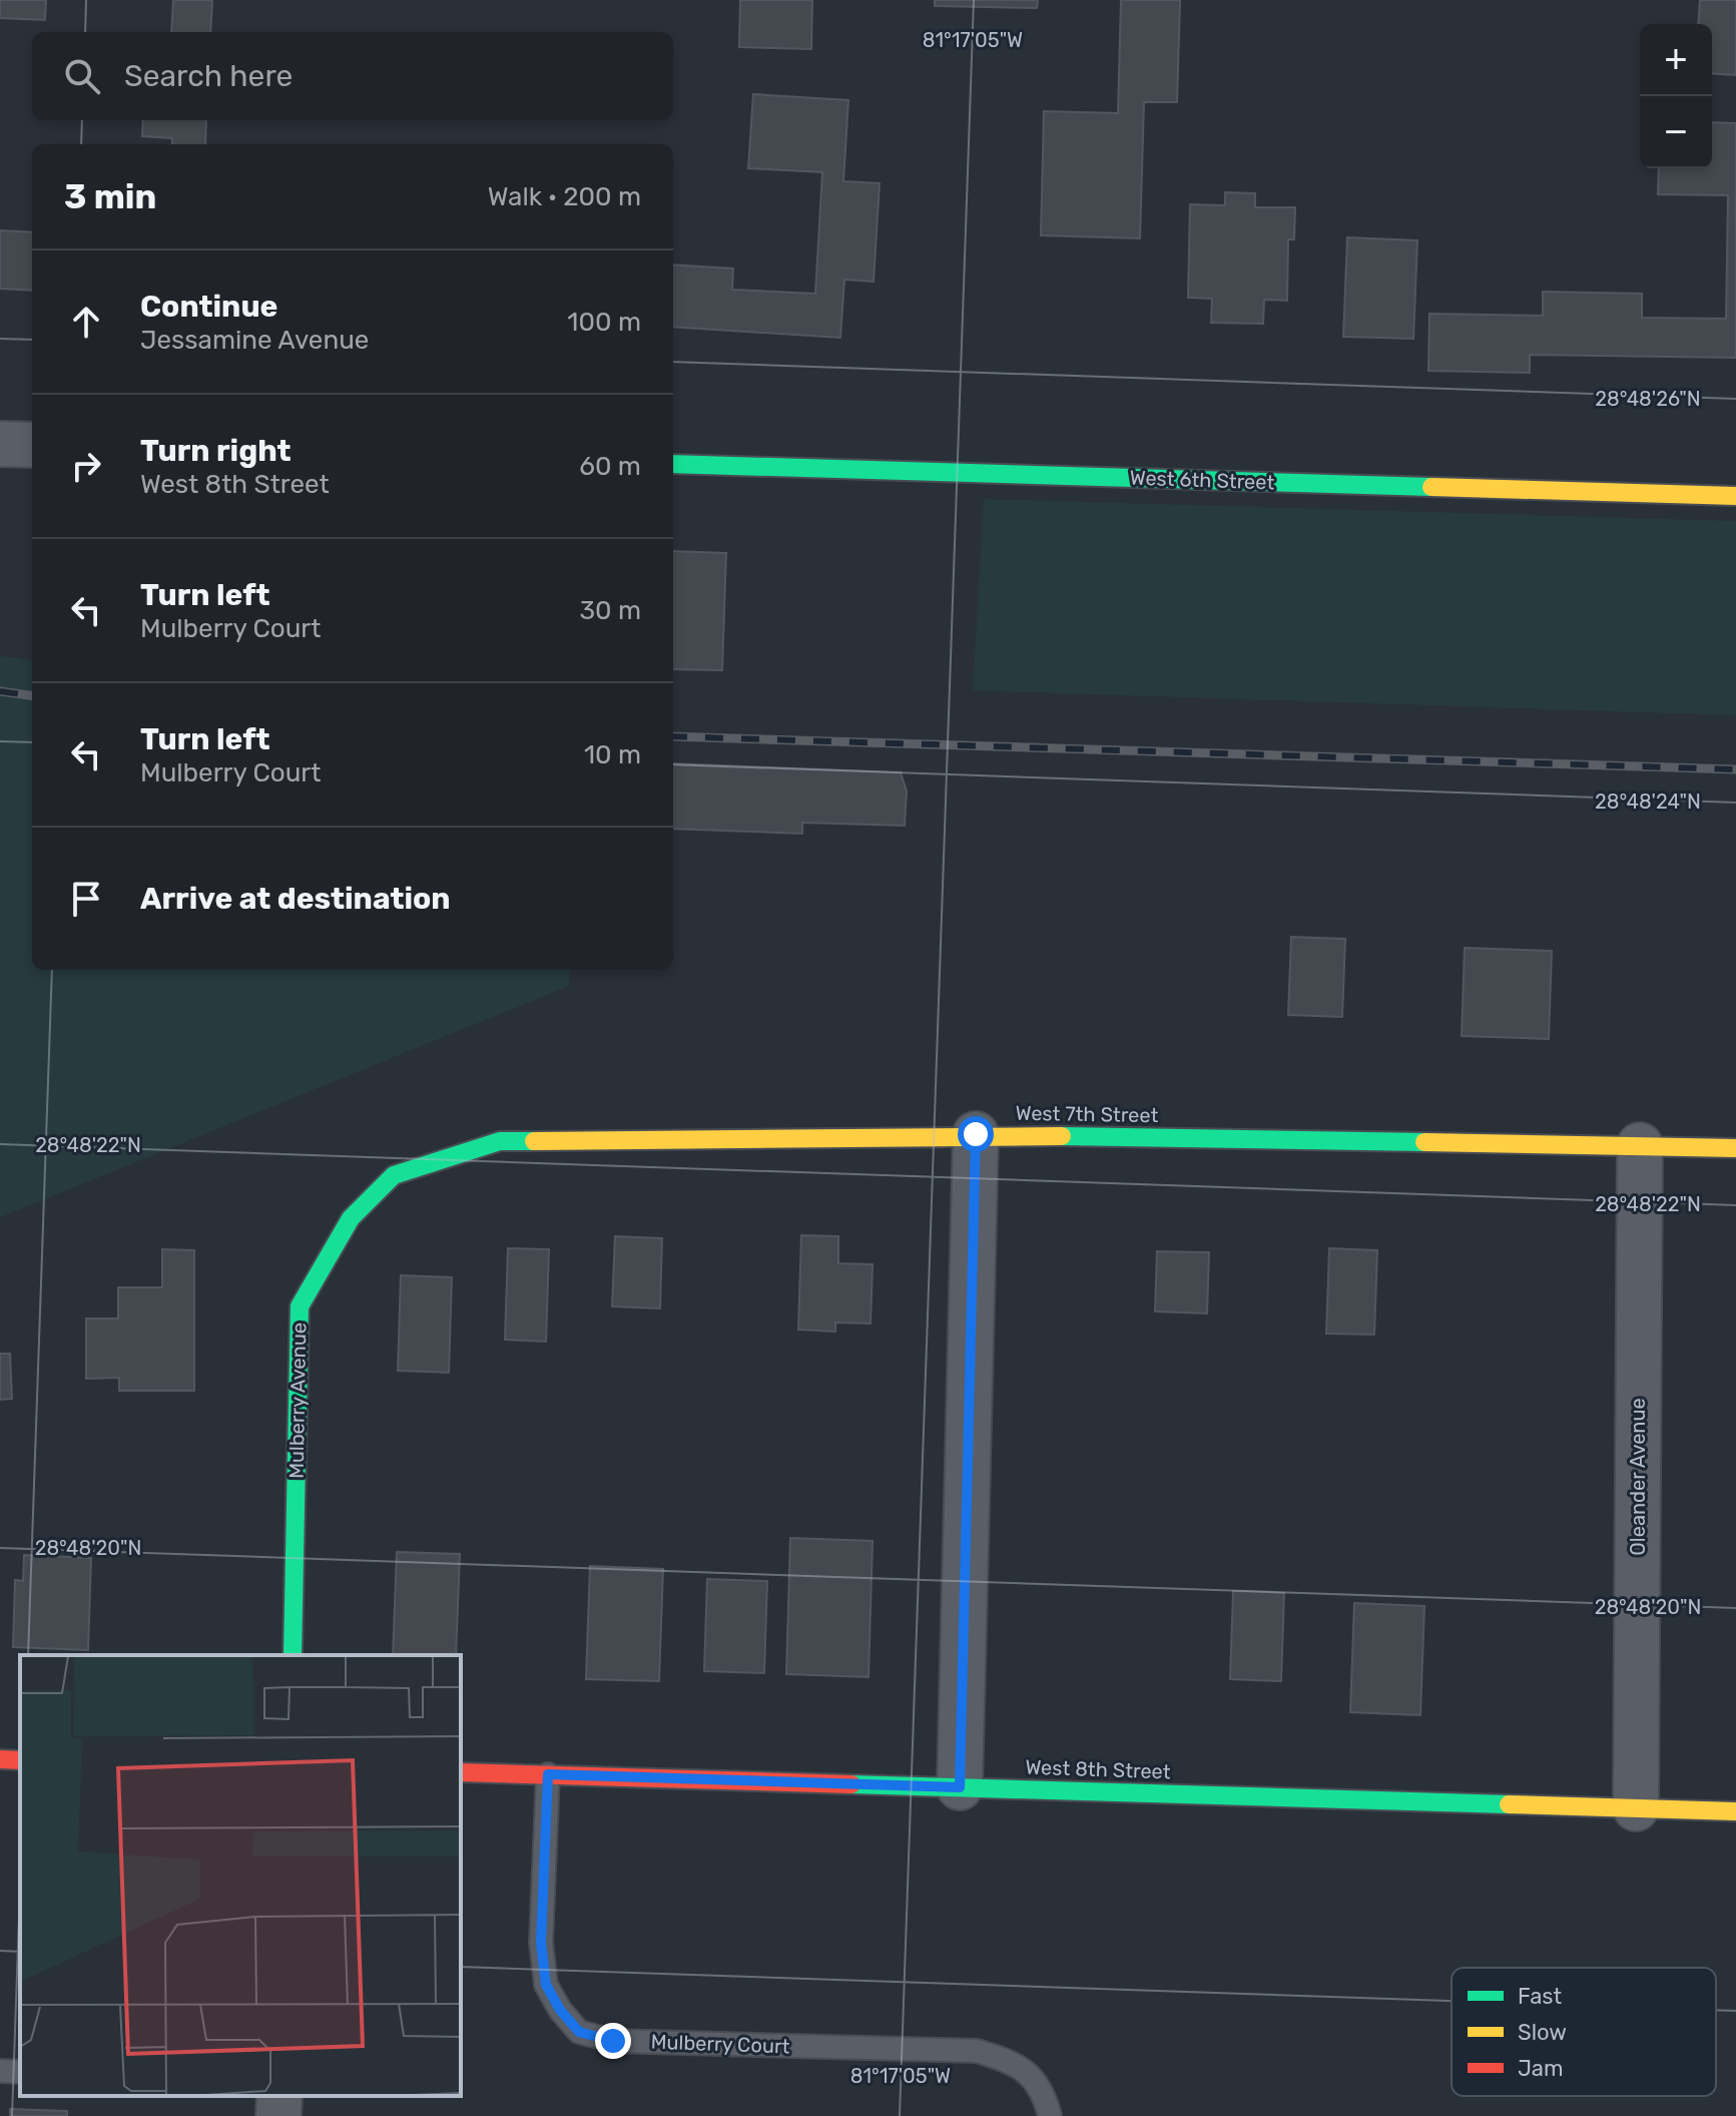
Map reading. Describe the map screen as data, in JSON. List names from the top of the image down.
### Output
{
  "streets": {
    "street": [
      "West 6th Street",
      "West 7th Street",
      "Mulberry Avenue",
      "Oleander Avenue",
      "West 8th Street"
    ],
    "lane": ["Mulberry Court"]
  },
  "crossings": [
    ["West 7th Street", "Mulberry Avenue"],
    ["West 7th Street", "Oleander Avenue"],
    ["Oleander Avenue", "West 8th Street"],
    ["West 8th Street", "Mulberry Court"]
  ],
  "legend": ["Fast", "Slow", "Jam"],
  "page": {
    "map_buttons": ["+", "−"],
    "search": "Search here",
    "heading": ["3 min", "Walk · 200 m"],
    "list": [
      ["Continue", "Jessamine Avenue", "100 m"],
      ["Turn right", "West 8th Street", "60 m"],
      ["Turn left", "Mulberry Court", "30 m"],
      ["Turn left", "Mulberry Court", "10 m"],
      "Arrive at destination"
    ]
  },
  "coordinates": [
    "81°17'05\"W",
    "28°48'26\"N",
    "28°48'24\"N",
    "28°48'22\"N",
    "28°48'20\"N"
  ]
}
